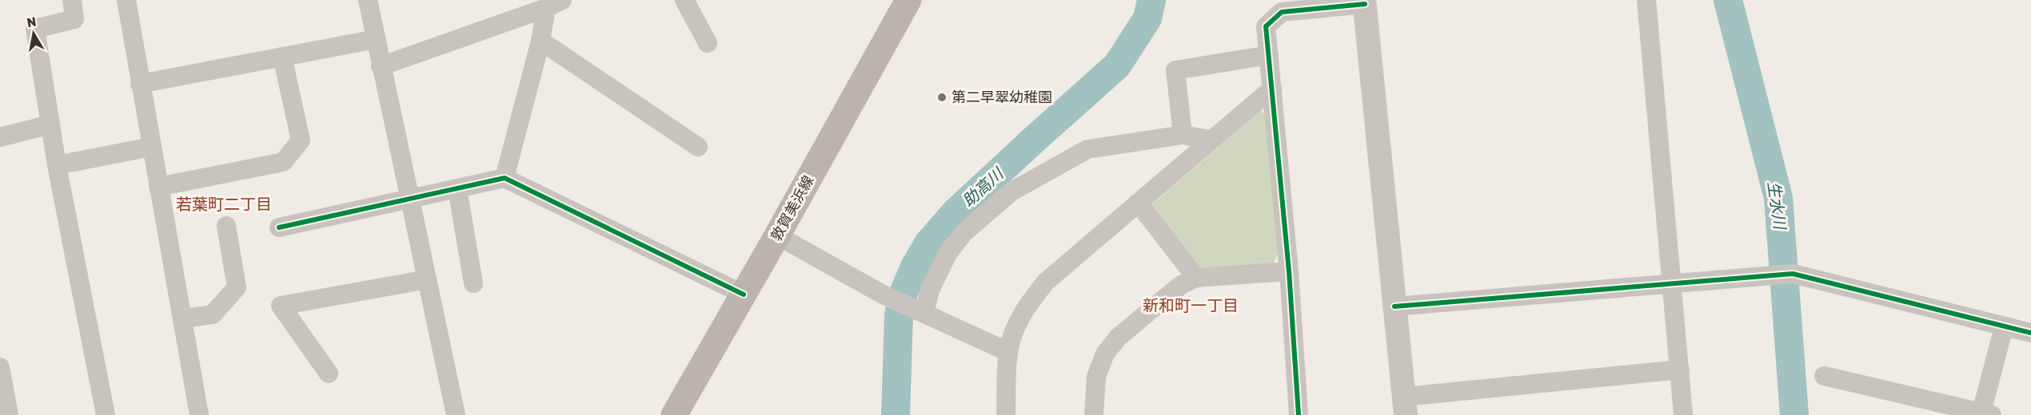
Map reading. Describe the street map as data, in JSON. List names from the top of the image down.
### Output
{
  "streets": {
    "main road": ["敦賀美浜線"]
  },
  "districts": ["若葉町二丁目", "新和町一丁目"],
  "water": ["助高川", "生水川"],
  "places": ["第二早翠幼稚園"],
  "north": "top"
}
